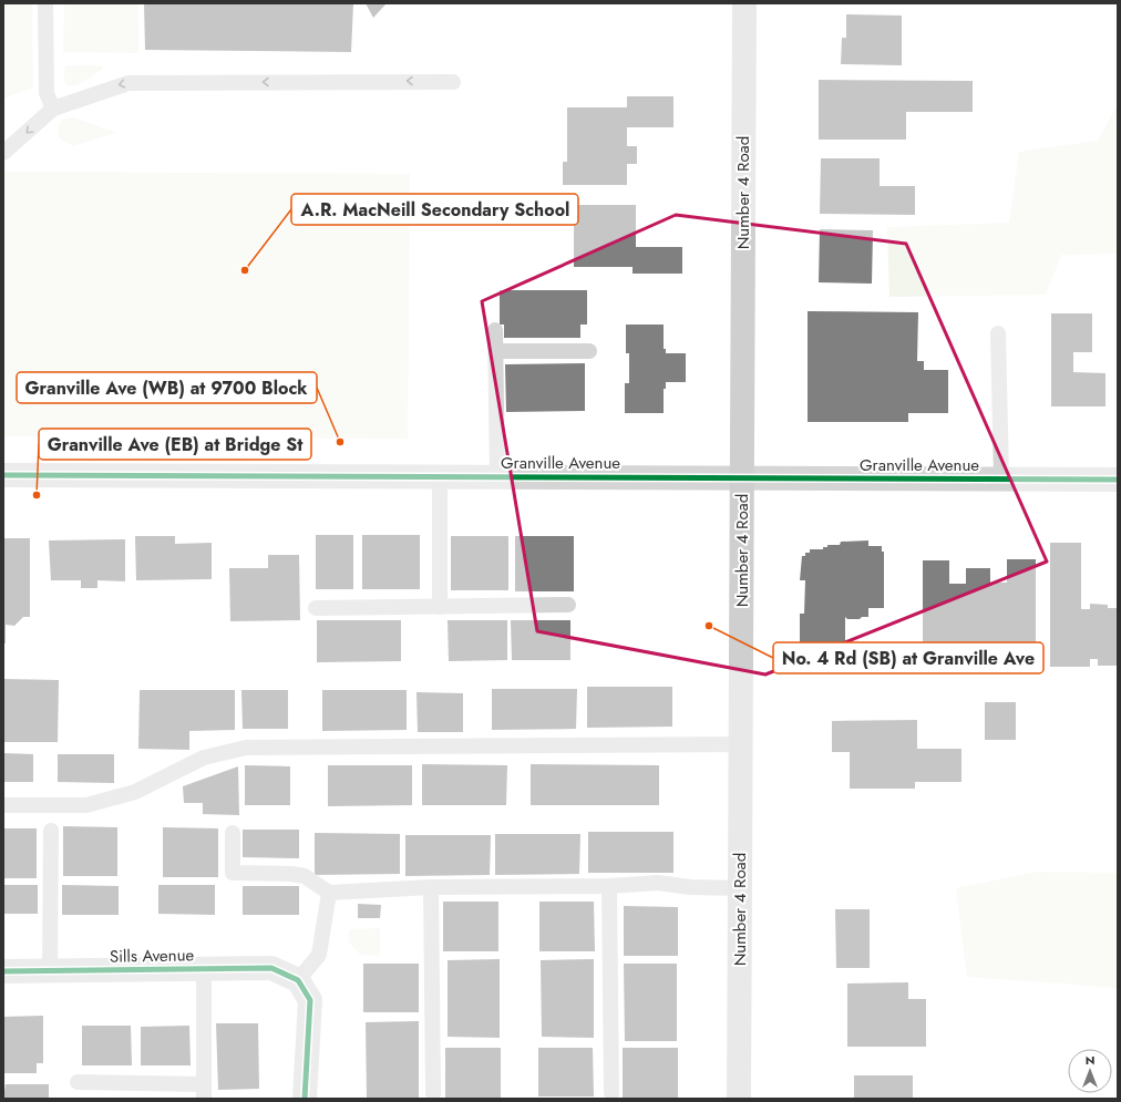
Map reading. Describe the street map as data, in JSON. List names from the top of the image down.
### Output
{
  "streets": {
    "main road": ["Number 4 Road"],
    "street": ["Granville Avenue", "Sills Avenue"]
  },
  "crossings": [
    ["Number 4 Road", "Granville Avenue"]
  ],
  "places": [
    "A.R. MacNeill Secondary School",
    "Granville Ave (WB) at 9700 Block",
    "Granville Ave (EB) at Bridge St",
    "No. 4 Rd (SB) at Granville Ave"
  ],
  "north": "top"
}
